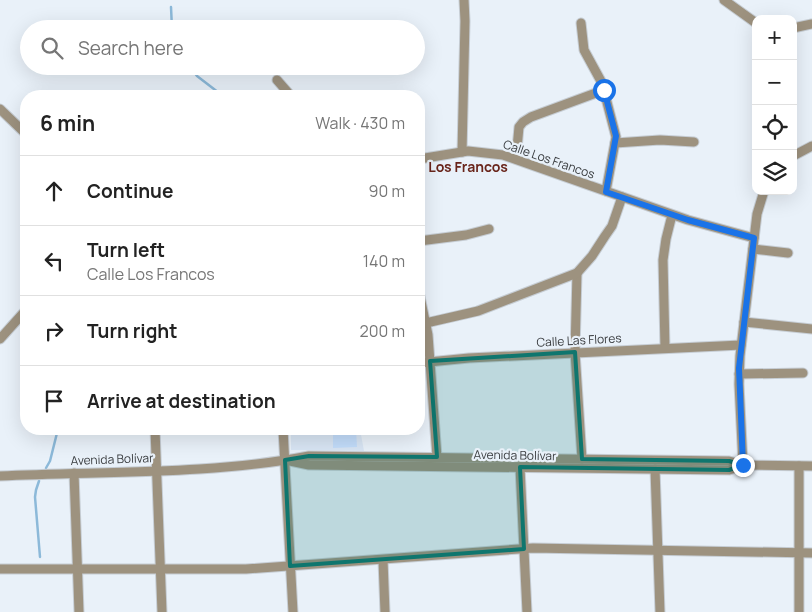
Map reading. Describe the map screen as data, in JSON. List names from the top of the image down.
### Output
{
  "streets": {
    "street": ["Calle Los Francos", "Calle Las Flores", "Avenida Bolívar"]
  },
  "districts": ["Los Francos"],
  "page": {
    "map_buttons": ["+", "−"],
    "search": "Search here",
    "heading": ["6 min", "Walk · 430 m"],
    "list": [
      ["Continue", "90 m"],
      ["Turn left", "Calle Los Francos", "140 m"],
      ["Turn right", "200 m"],
      "Arrive at destination"
    ]
  }
}
